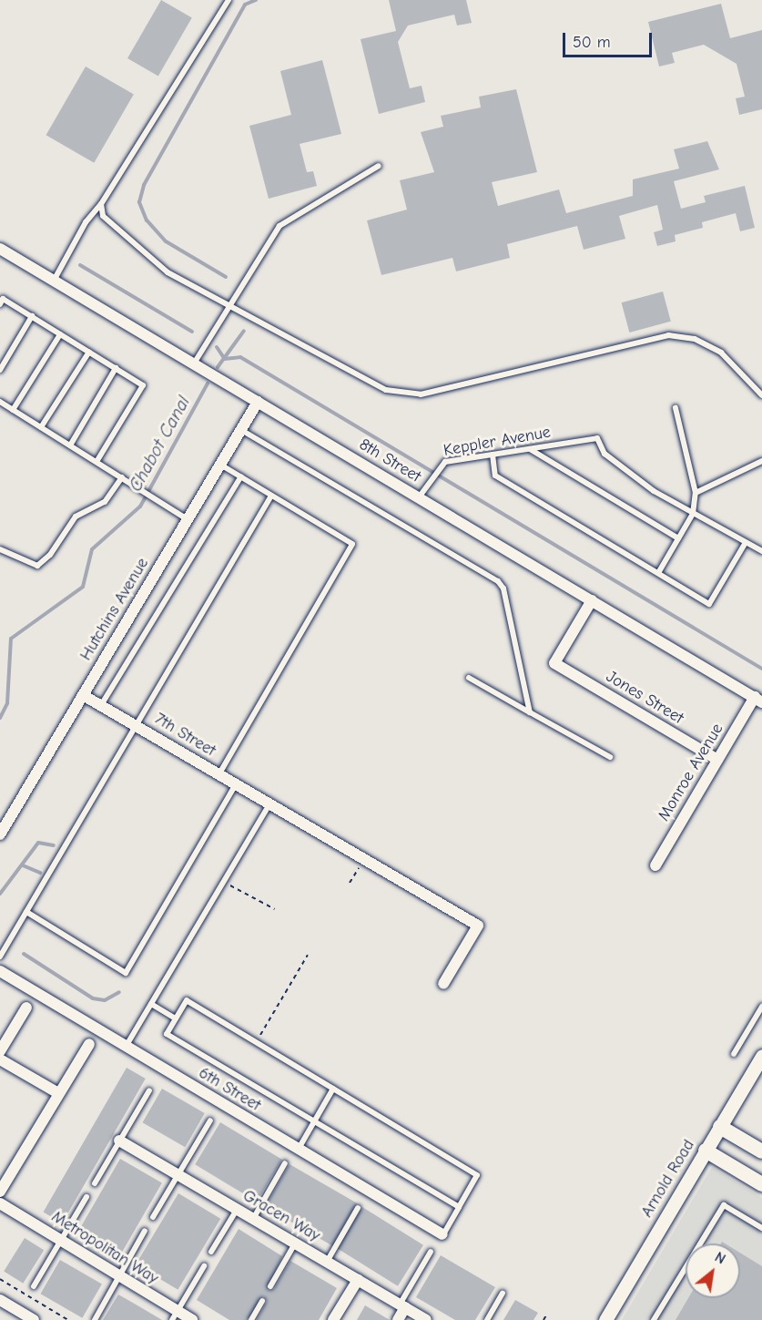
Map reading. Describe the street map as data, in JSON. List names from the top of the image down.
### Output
{
  "streets": {
    "street": [
      "8th Street",
      "Hutchins Avenue",
      "Jones Street",
      "7th Street",
      "Monroe Avenue",
      "6th Street",
      "Arnold Road",
      "Gracen Way",
      "Metropolitan Way"
    ],
    "lane": ["Keppler Avenue"]
  },
  "crossings": [
    ["Keppler Avenue", "8th Street"],
    ["8th Street", "Hutchins Avenue"],
    ["8th Street", "Jones Street"],
    ["8th Street", "Monroe Avenue"],
    ["Hutchins Avenue", "7th Street"],
    ["Jones Street", "Monroe Avenue"]
  ],
  "water": ["Chabot Canal"],
  "scale_bar": "50 m",
  "north": "top right"
}
